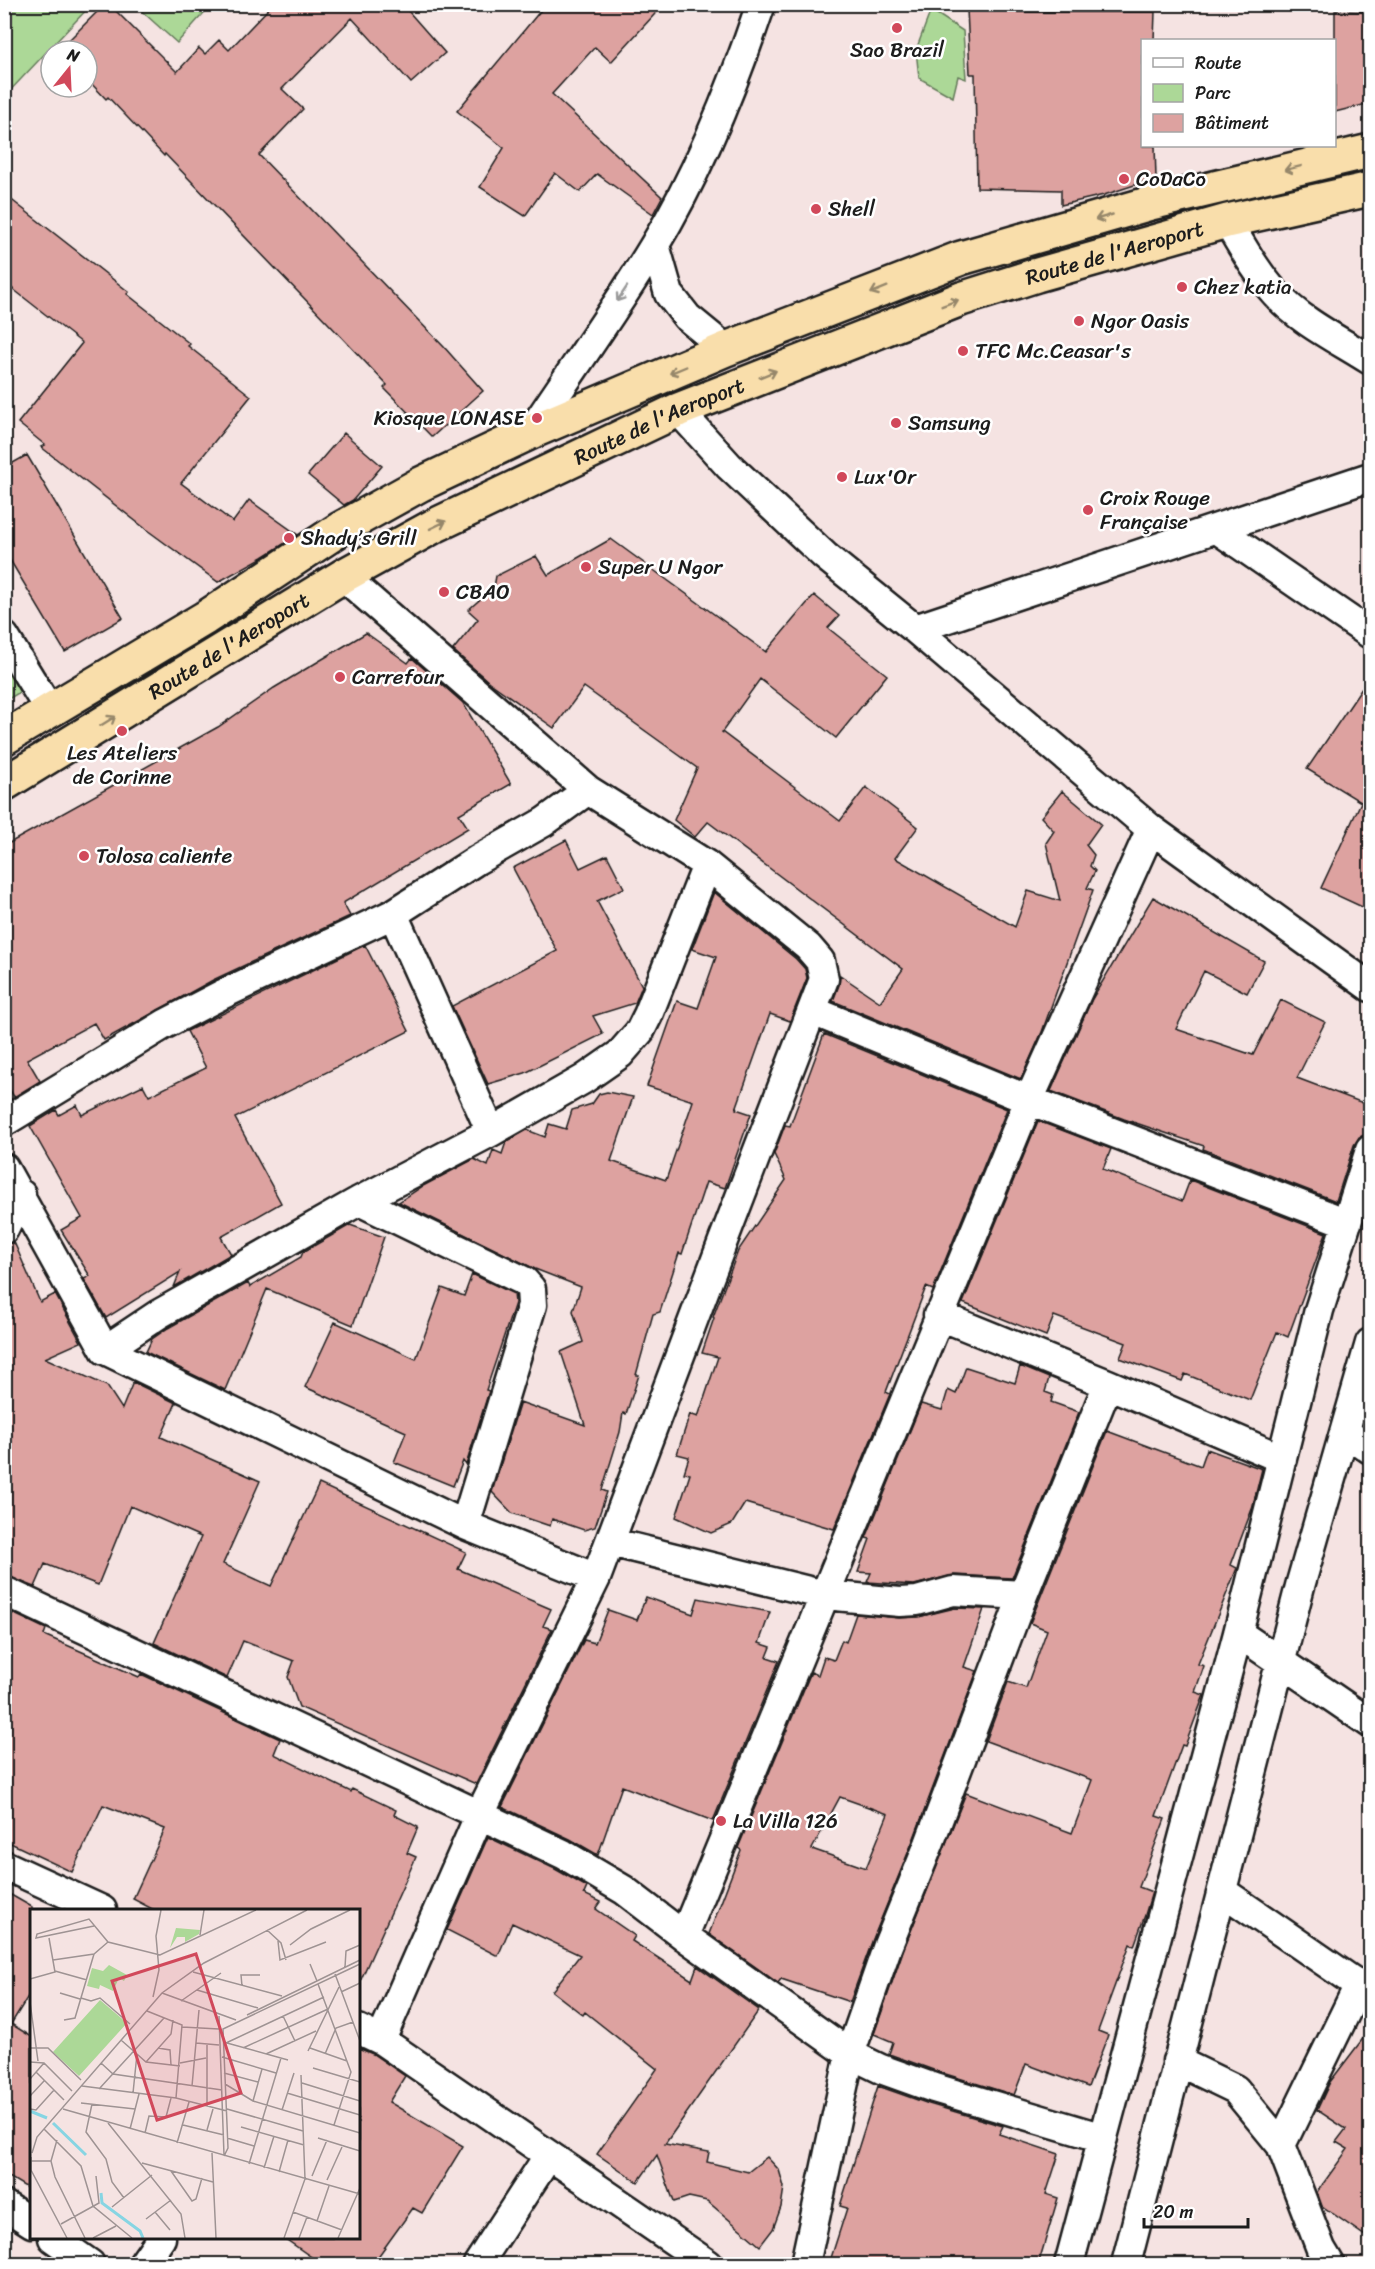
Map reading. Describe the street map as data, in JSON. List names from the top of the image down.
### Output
{
  "streets": {
    "highway": ["Route de l'Aeroport"]
  },
  "places": [
    "Sao Brazil",
    "CoDaCo",
    "Shell",
    "Chez katia",
    "Ngor Oasis",
    "TFC Mc.Ceasar's",
    "Kiosque LONASE",
    "Samsung",
    "Lux'Or",
    "Croix Rouge Française",
    "Shady’s Grill",
    "Super U Ngor",
    "CBAO",
    "Carrefour",
    "Les Ateliers de Corinne",
    "Tolosa caliente",
    "La Villa 126"
  ],
  "legend": ["Route", "Parc", "Bâtiment"],
  "scale_bar": "20 m",
  "north": "top"
}
